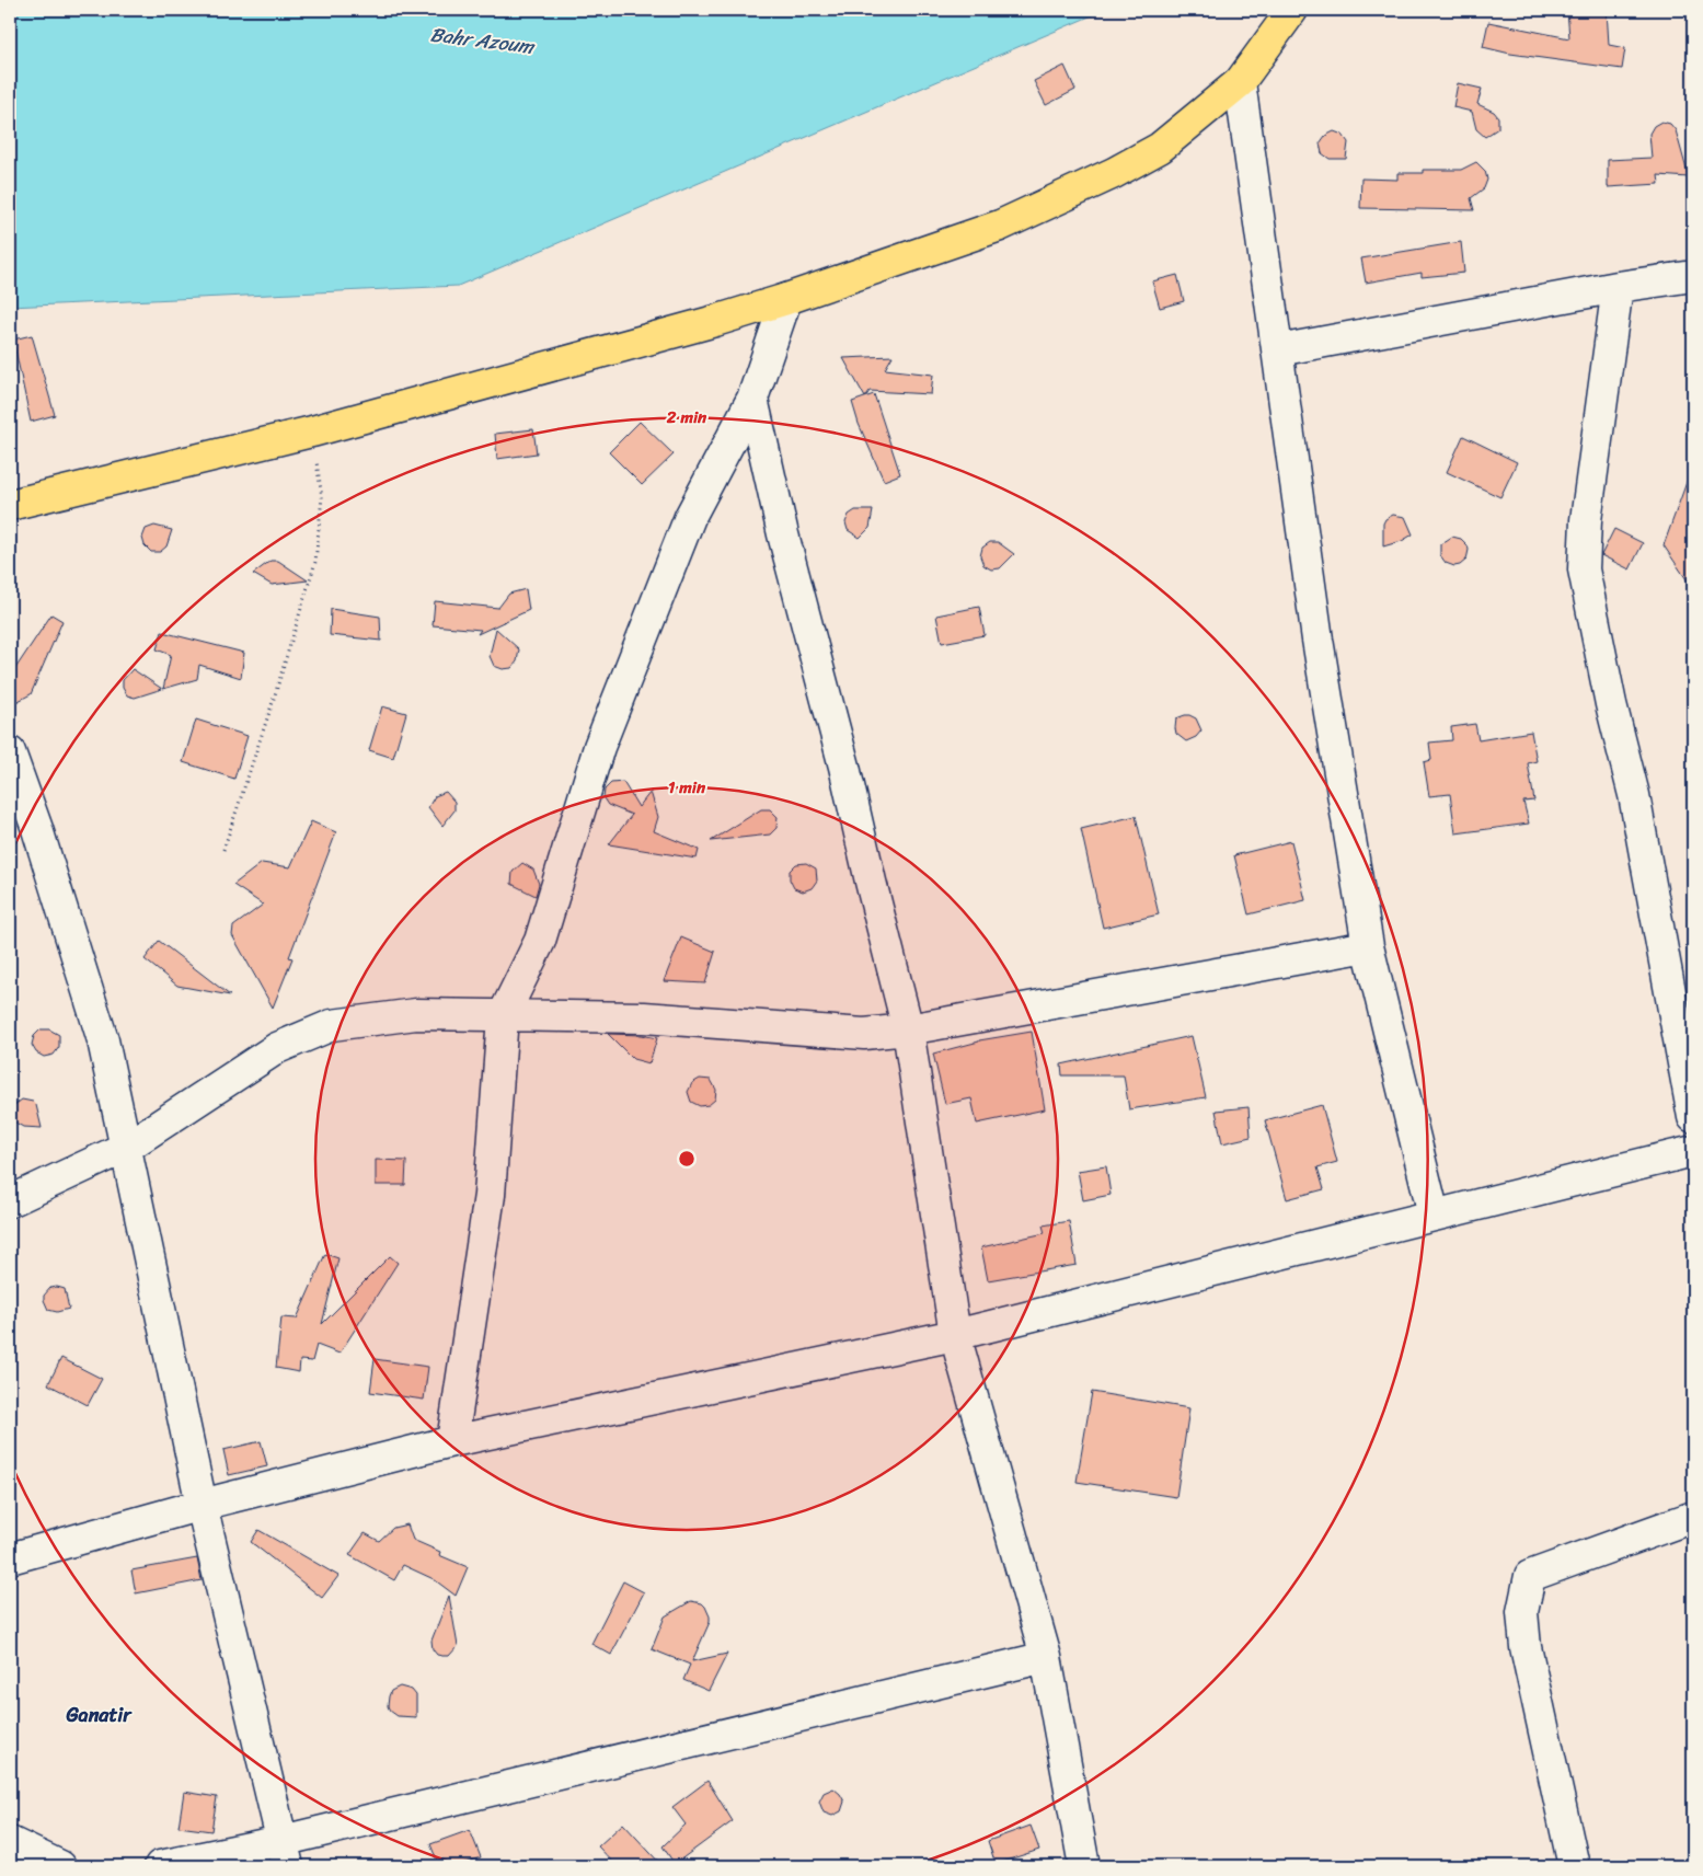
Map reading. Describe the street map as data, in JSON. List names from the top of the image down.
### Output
{
  "districts": ["Ganatir"],
  "water": ["Bahr Azoum"],
  "rings": ["2 min", "1 min"]
}
